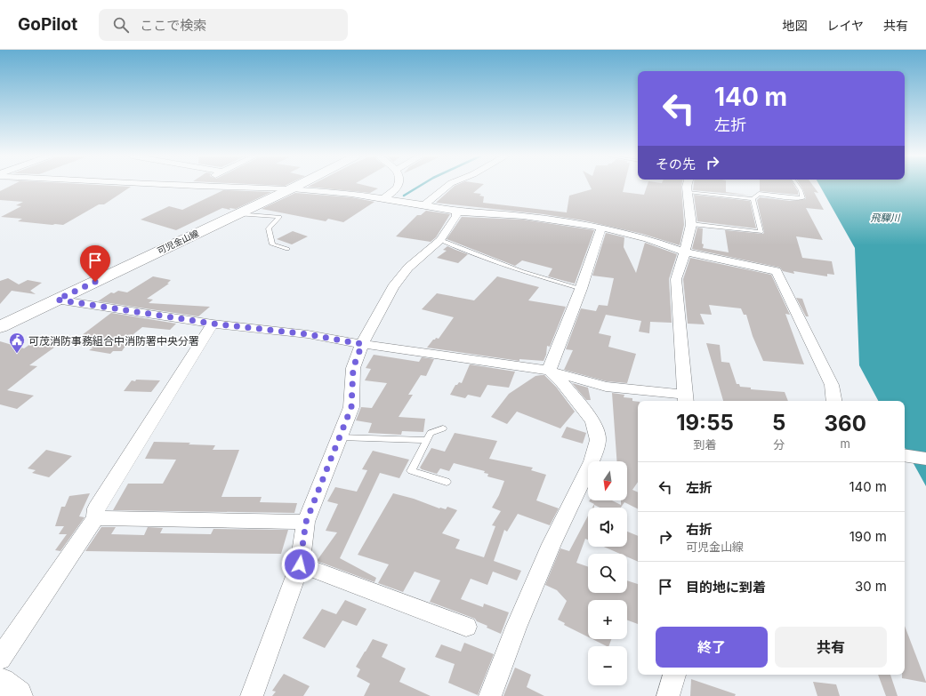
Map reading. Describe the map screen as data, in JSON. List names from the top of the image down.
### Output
{
  "streets": {
    "main road": ["可児金山線"]
  },
  "water": ["飛驒川"],
  "places": {
    "public building": ["可茂消防事務組合中消防署中央分署"]
  },
  "north": "bottom",
  "page": {
    "header": "GoPilot",
    "search": "ここで検索",
    "nav": ["地図", "レイヤ", "共有"],
    "turn": ["140 m", "左折"],
    "then": "その先",
    "eta": [
      "19:55",
      "到着",
      "5",
      "分",
      "360",
      "m"
    ],
    "map_buttons": ["+", "−"],
    "list": [
      {
        "name": "左折",
        "value": "140 m"
      },
      {
        "name": "右折",
        "note": "可児金山線",
        "value": "190 m"
      },
      {
        "name": "目的地に到着",
        "value": "30 m"
      }
    ],
    "buttons": ["終了", "共有"]
  }
}
